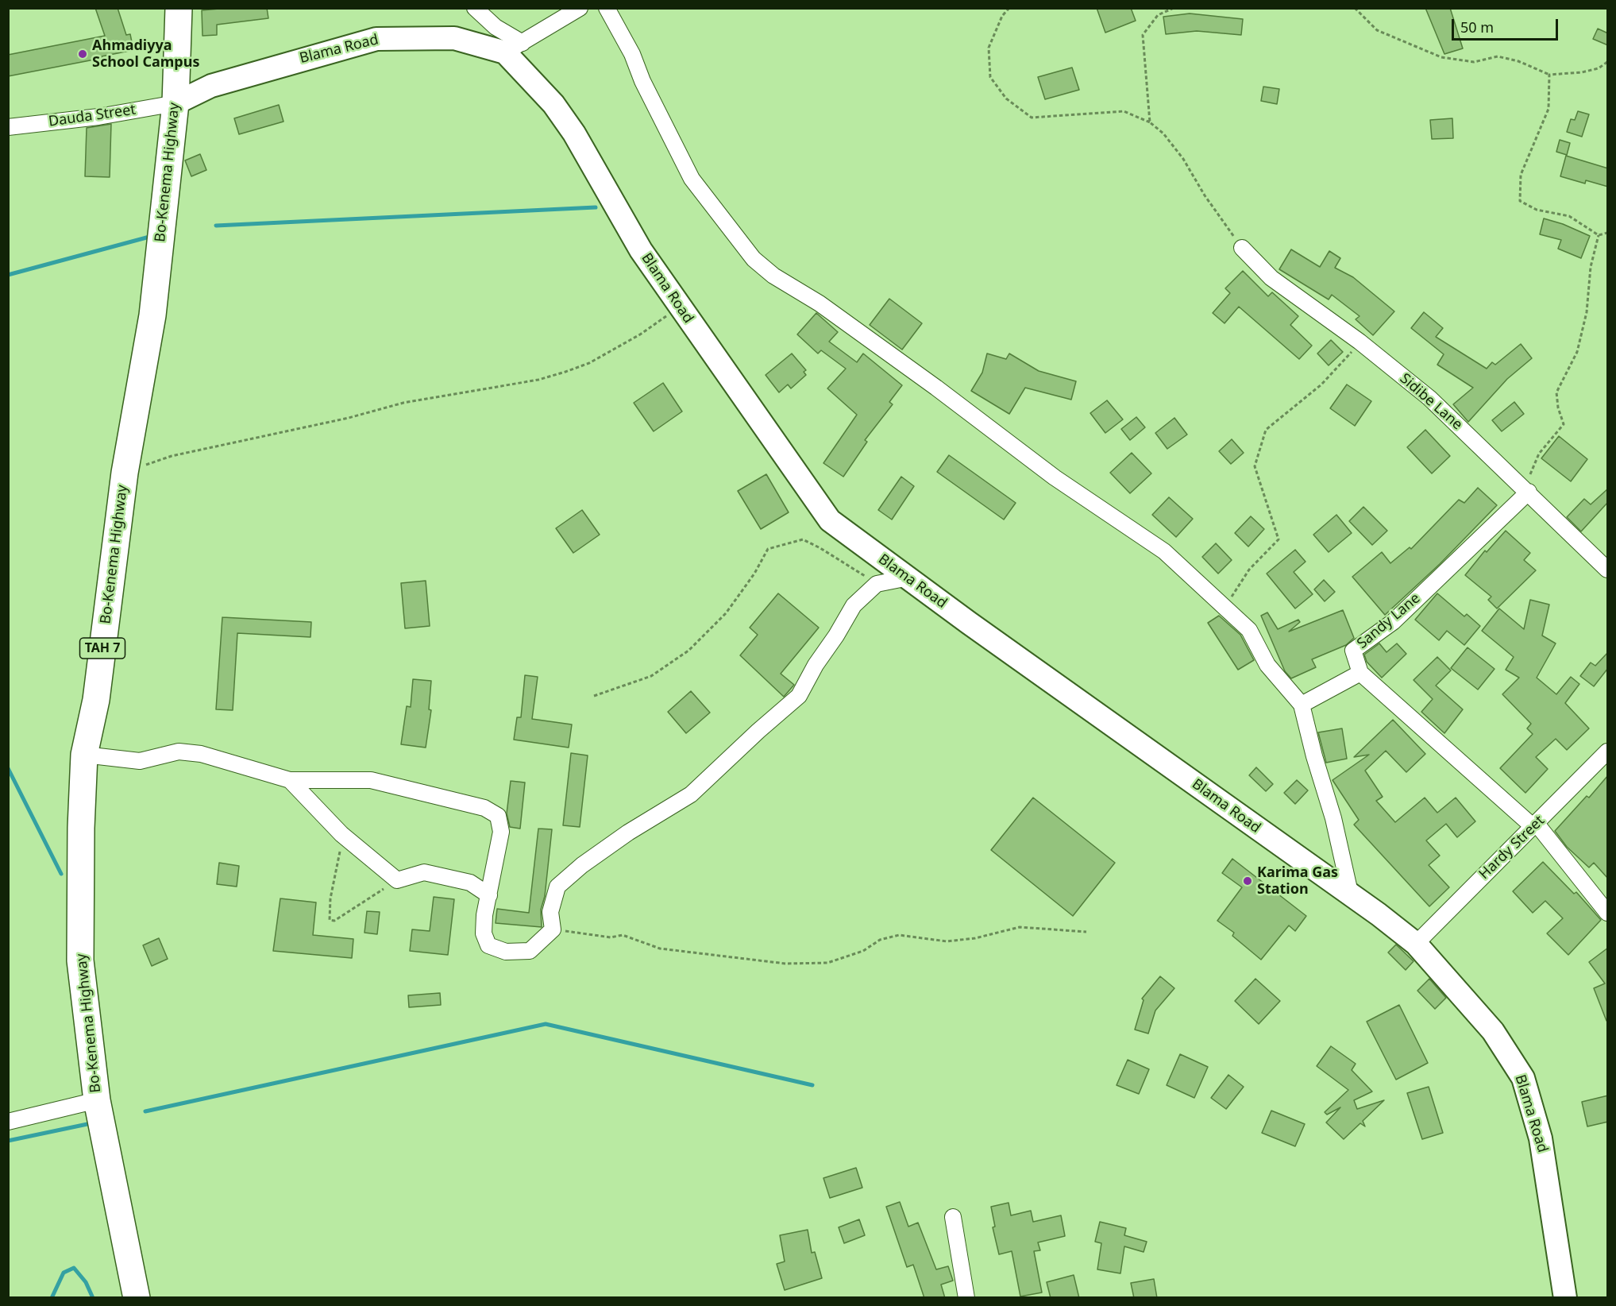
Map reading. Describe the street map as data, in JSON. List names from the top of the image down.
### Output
{
  "streets": {
    "highway": ["Bo-Kenema Highway", "TAH 7"],
    "street": [
      "Blama Road",
      "Dauda Street",
      "Sidibe Lane",
      "Sandy Lane",
      "Hardy Street"
    ]
  },
  "crossings": [
    ["Blama Road", "Dauda Street"],
    ["Blama Road", "Bo-Kenema Highway"],
    ["Blama Road", "Hardy Street"],
    ["Dauda Street", "Bo-Kenema Highway"],
    ["Sidibe Lane", "Sandy Lane"]
  ],
  "places": ["Ahmadiyya School Campus", "Karima Gas Station"],
  "scale_bar": "50 m"
}
